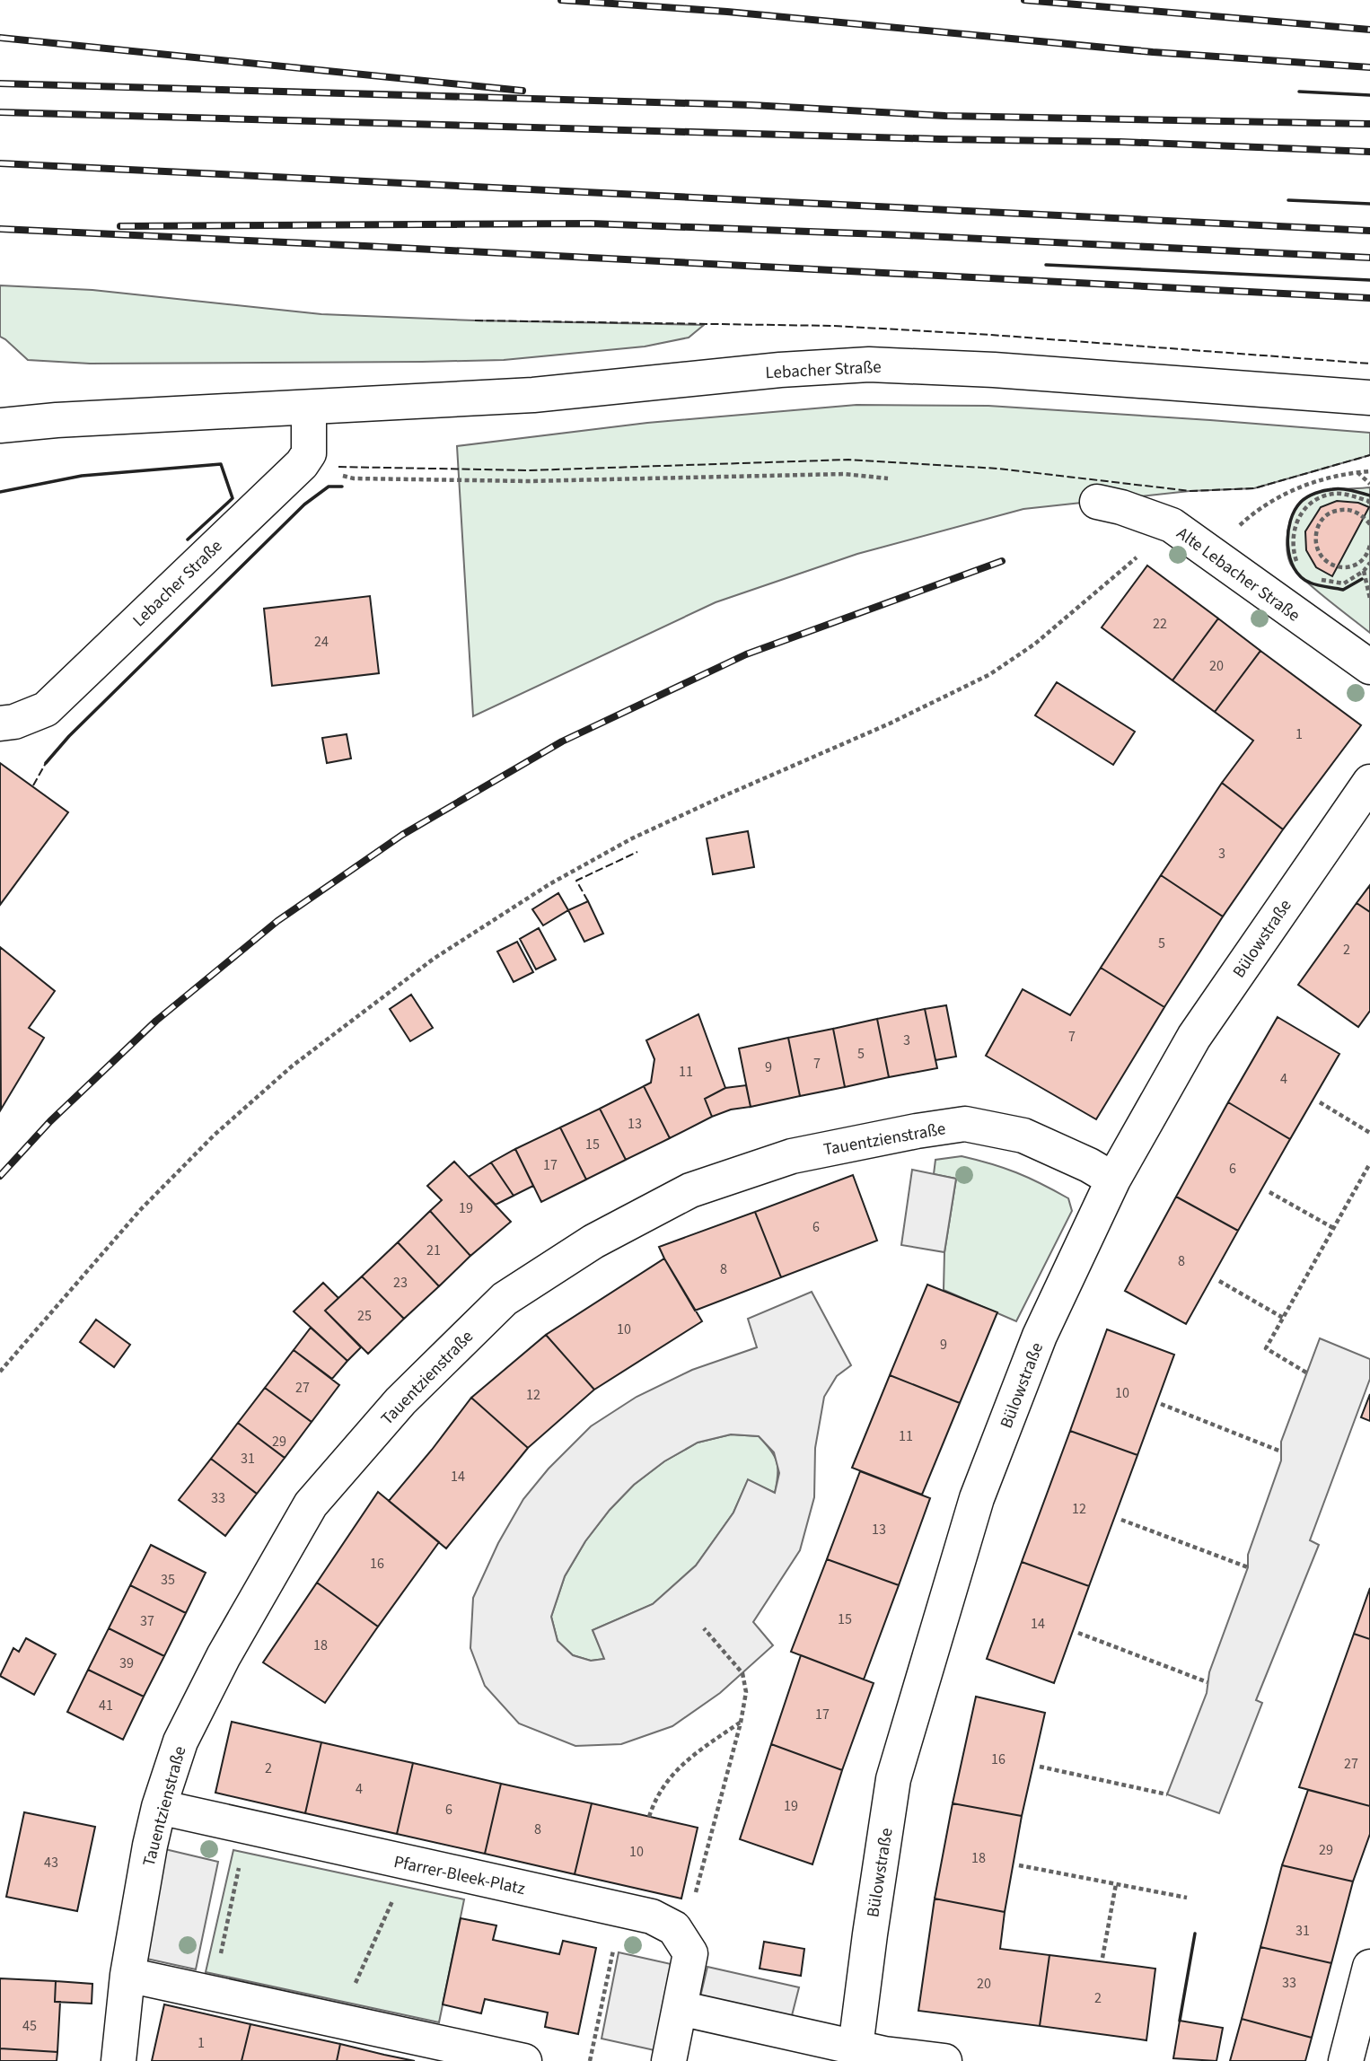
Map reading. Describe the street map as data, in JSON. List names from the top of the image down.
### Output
{
  "streets": {
    "street": [
      "Lebacher Straße",
      "Alte Lebacher Straße",
      "Bülowstraße",
      "Tauentzienstraße",
      "Pfarrer-Bleek-Platz"
    ]
  },
  "crossings": [
    ["Bülowstraße", "Tauentzienstraße"],
    ["Tauentzienstraße", "Pfarrer-Bleek-Platz"]
  ],
  "house_numbers": [
    "22",
    "24",
    "20",
    "1",
    "3",
    "5",
    "2",
    "7",
    "3",
    "5",
    "7",
    "9",
    "11",
    "4",
    "13",
    "15",
    "17",
    "6",
    "19",
    "6",
    "21",
    "8",
    "8",
    "23",
    "25",
    "10",
    "9",
    "27",
    "10",
    "12",
    "11",
    "29",
    "31",
    "14",
    "33",
    "12",
    "13",
    "16",
    "35",
    "15",
    "37",
    "14",
    "18",
    "39",
    "41",
    "17",
    "16",
    "27",
    "2",
    "4",
    "19",
    "6",
    "8",
    "29",
    "10",
    "18",
    "43",
    "31",
    "33",
    "20",
    "2",
    "45",
    "1"
  ]
}
